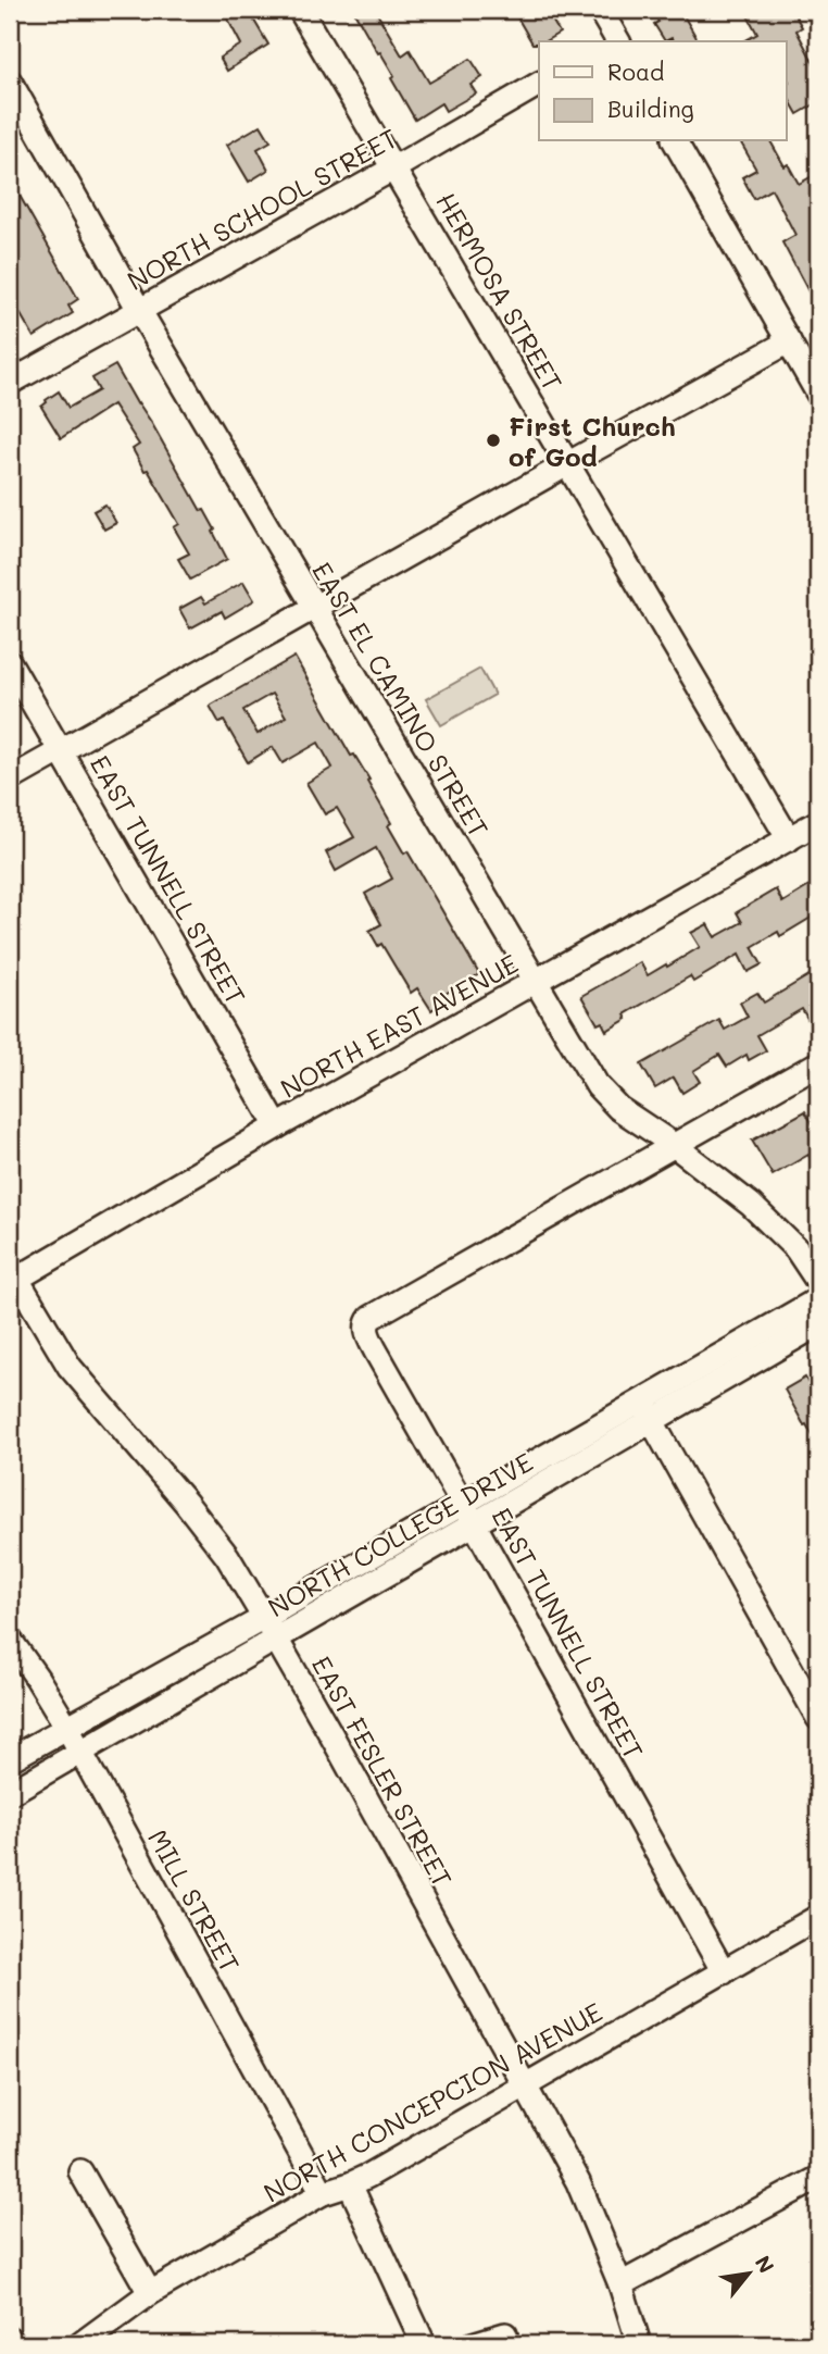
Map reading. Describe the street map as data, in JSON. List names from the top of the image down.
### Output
{
  "streets": {
    "street": [
      "NORTH SCHOOL STREET",
      "HERMOSA STREET",
      "EAST EL CAMINO STREET",
      "EAST TUNNELL STREET",
      "NORTH EAST AVENUE",
      "NORTH COLLEGE DRIVE",
      "EAST FESLER STREET",
      "MILL STREET",
      "NORTH CONCEPCION AVENUE"
    ]
  },
  "crossings": [
    ["NORTH SCHOOL STREET", "HERMOSA STREET"],
    ["NORTH SCHOOL STREET", "EAST EL CAMINO STREET"],
    ["HERMOSA STREET", "NORTH EAST AVENUE"],
    ["EAST EL CAMINO STREET", "EAST TUNNELL STREET"],
    ["EAST EL CAMINO STREET", "NORTH EAST AVENUE"],
    ["EAST TUNNELL STREET", "NORTH EAST AVENUE"],
    ["EAST TUNNELL STREET", "NORTH COLLEGE DRIVE"],
    ["EAST TUNNELL STREET", "NORTH CONCEPCION AVENUE"],
    ["NORTH EAST AVENUE", "EAST FESLER STREET"],
    ["NORTH COLLEGE DRIVE", "EAST FESLER STREET"],
    ["NORTH COLLEGE DRIVE", "MILL STREET"],
    ["EAST FESLER STREET", "NORTH CONCEPCION AVENUE"],
    ["MILL STREET", "NORTH CONCEPCION AVENUE"]
  ],
  "places": ["First Church of God"],
  "legend": ["Road", "Building"],
  "north": "top right"
}
